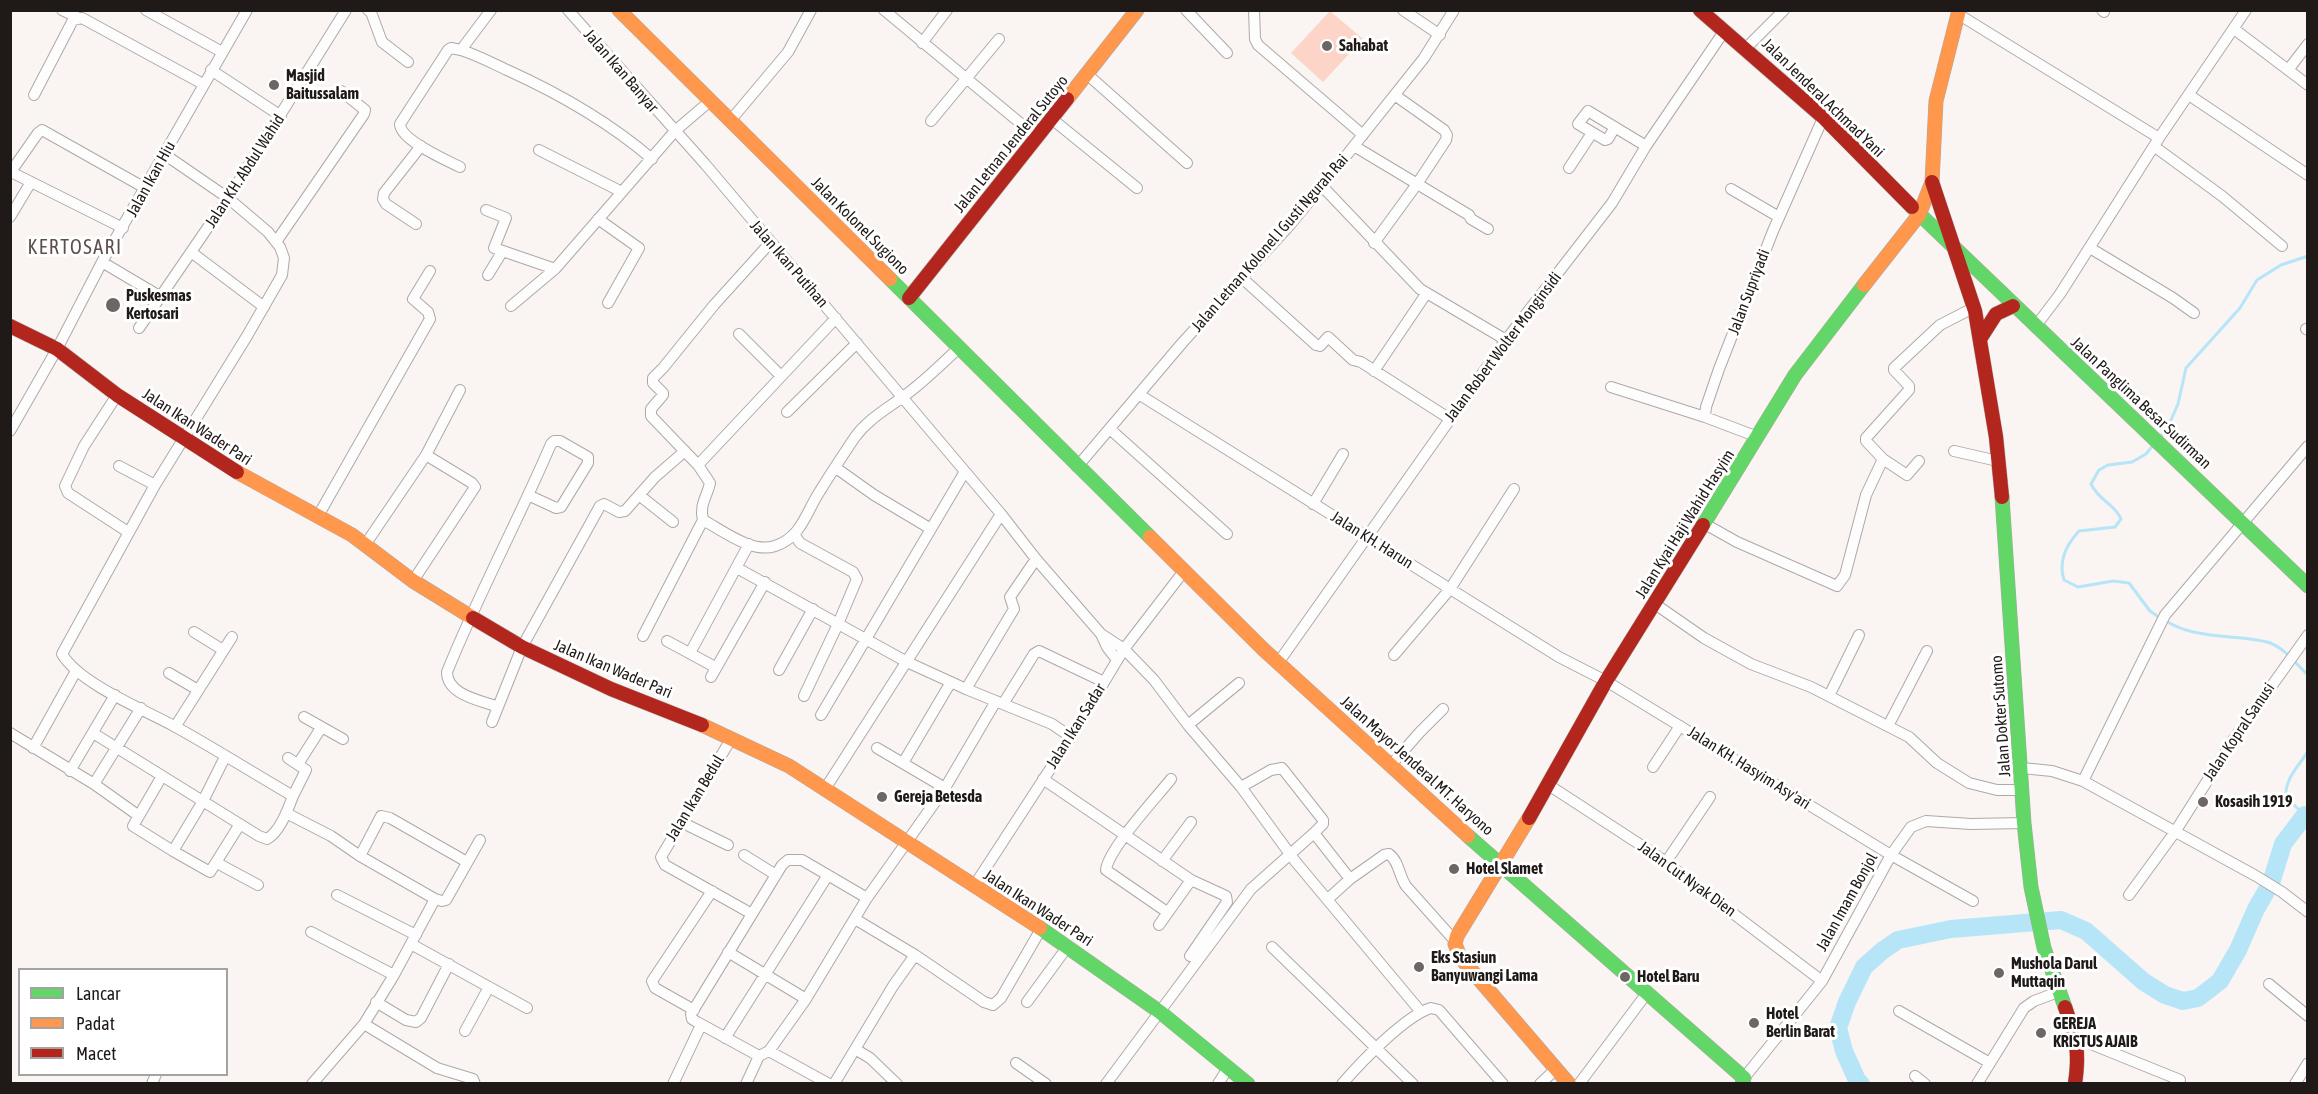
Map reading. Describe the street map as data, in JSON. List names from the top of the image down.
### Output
{
  "streets": {
    "main road": [
      "Jalan Jenderal Achmad Yani",
      "Jalan Letnan Jenderal Sutoyo",
      "Jalan Kolonel Sugiono",
      "Jalan Panglima Besar Sudirman",
      "Jalan Ikan Wader Pari",
      "Jalan Kyai Haji Wahid Hasyim",
      "Jalan Dokter Sutomo",
      "Jalan Mayor Jenderal MT. Haryono"
    ],
    "street": [
      "Jalan Ikan Banyar",
      "Jalan KH. Abdul Wahid",
      "Jalan Ikan Hiu",
      "Jalan Letnan Kolonel I Gusti Ngurah Rai",
      "Jalan Ikan Putihan",
      "Jalan Supriyadi",
      "Jalan Robert Wolter Monginsidi",
      "Jalan KH. Harun",
      "Jalan Ikan Sadar",
      "Jalan Kopral Sanusi",
      "Jalan KH. Hasyim Asy'ari",
      "Jalan Ikan Bedul",
      "Jalan Cut Nyak Dien",
      "Jalan Imam Bonjol"
    ]
  },
  "crossings": [
    ["Jalan Ikan Banyar", "Jalan Ikan Putihan"],
    ["Jalan Jenderal Achmad Yani", "Jalan Supriyadi"],
    ["Jalan Jenderal Achmad Yani", "Jalan Robert Wolter Monginsidi"],
    ["Jalan Jenderal Achmad Yani", "Jalan Panglima Besar Sudirman"],
    ["Jalan Jenderal Achmad Yani", "Jalan Kyai Haji Wahid Hasyim"],
    ["Jalan Jenderal Achmad Yani", "Jalan Dokter Sutomo"],
    ["Jalan Letnan Jenderal Sutoyo", "Jalan Kolonel Sugiono"],
    ["Jalan Ikan Hiu", "Jalan Ikan Wader Pari"],
    ["Jalan Kolonel Sugiono", "Jalan Letnan Kolonel I Gusti Ngurah Rai"],
    ["Jalan Kolonel Sugiono", "Jalan Mayor Jenderal MT. Haryono"],
    ["Jalan Letnan Kolonel I Gusti Ngurah Rai", "Jalan KH. Harun"],
    ["Jalan Letnan Kolonel I Gusti Ngurah Rai", "Jalan Mayor Jenderal MT. Haryono"],
    ["Jalan Robert Wolter Monginsidi", "Jalan KH. Harun"],
    ["Jalan Robert Wolter Monginsidi", "Jalan Mayor Jenderal MT. Haryono"],
    ["Jalan Panglima Besar Sudirman", "Jalan Dokter Sutomo"],
    ["Jalan Ikan Wader Pari", "Jalan Ikan Sadar"],
    ["Jalan Ikan Wader Pari", "Jalan Ikan Bedul"],
    ["Jalan Kyai Haji Wahid Hasyim", "Jalan KH. Harun"],
    ["Jalan Kyai Haji Wahid Hasyim", "Jalan Dokter Sutomo"],
    ["Jalan Kyai Haji Wahid Hasyim", "Jalan Mayor Jenderal MT. Haryono"],
    ["Jalan Kyai Haji Wahid Hasyim", "Jalan KH. Hasyim Asy'ari"],
    ["Jalan Kyai Haji Wahid Hasyim", "Jalan Cut Nyak Dien"],
    ["Jalan KH. Harun", "Jalan KH. Hasyim Asy'ari"],
    ["Jalan Dokter Sutomo", "Jalan Imam Bonjol"],
    ["Jalan Ikan Sadar", "Jalan Mayor Jenderal MT. Haryono"],
    ["Jalan Mayor Jenderal MT. Haryono", "Jalan Imam Bonjol"],
    ["Jalan KH. Hasyim Asy'ari", "Jalan Imam Bonjol"],
    ["Jalan Cut Nyak Dien", "Jalan Imam Bonjol"]
  ],
  "districts": ["KERTOSARI"],
  "places": [
    "Sahabat",
    "Masjid Baitussalam",
    "Puskesmas Kertosari",
    "Gereja Betesda",
    "Kosasih 1919",
    "Hotel Slamet",
    "Eks Stasiun Banyuwangi Lama",
    "Mushola Darul Muttaqin",
    "Hotel Baru",
    "Hotel Berlin Barat",
    "GEREJA KRISTUS AJAIB"
  ],
  "legend": ["Lancar", "Padat", "Macet"]
}
